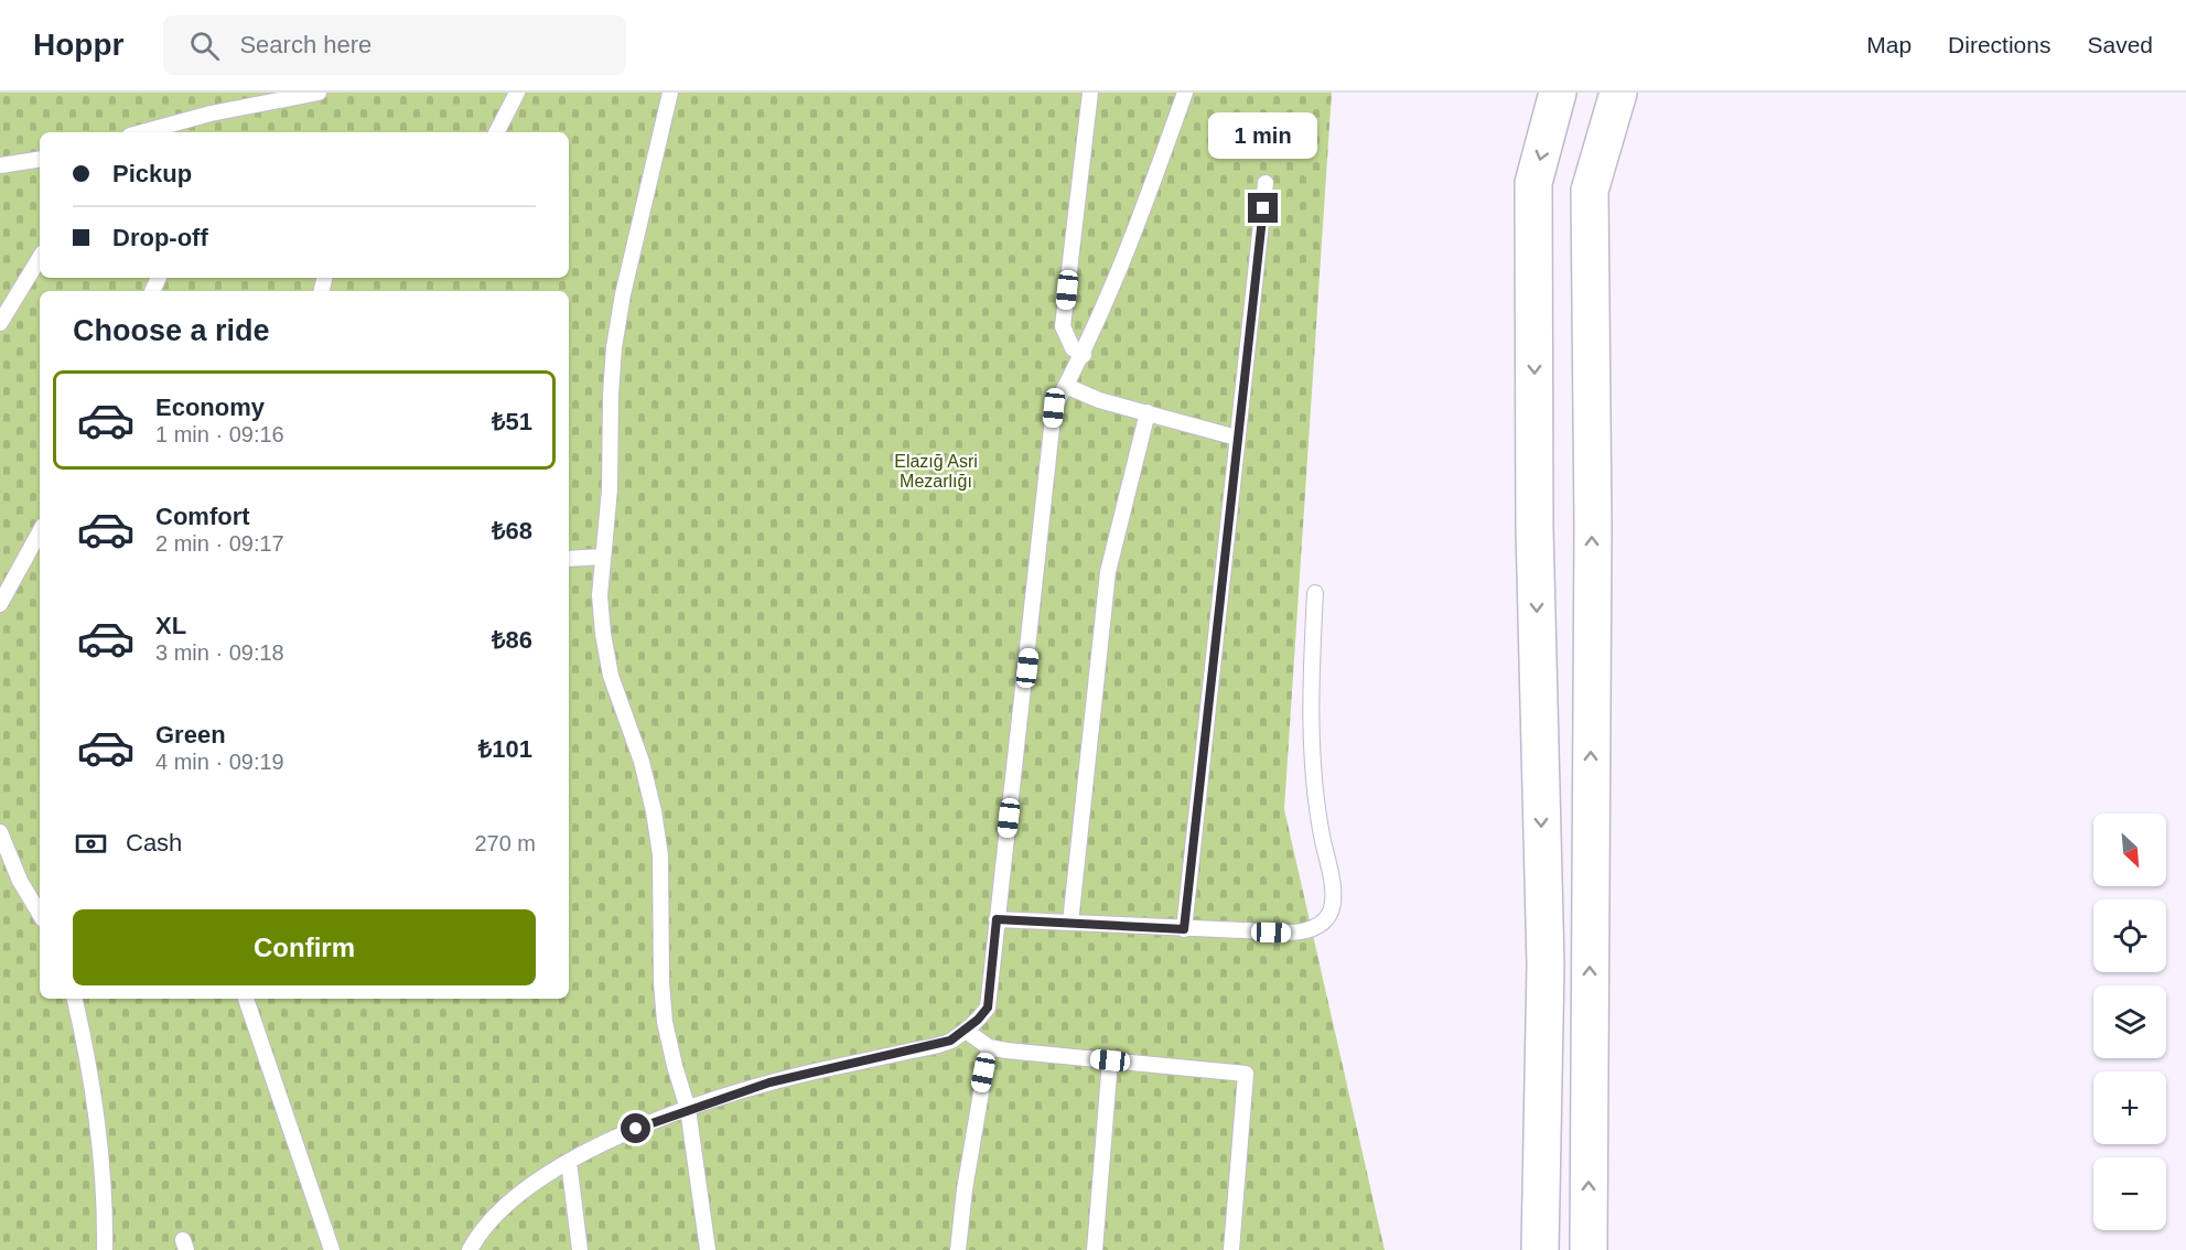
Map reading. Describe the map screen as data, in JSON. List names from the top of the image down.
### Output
{
  "parks": ["Elazığ Asri Mezarlığı"],
  "north": "bottom right",
  "page": {
    "header": "Hoppr",
    "search": "Search here",
    "nav": ["Map", "Directions", "Saved"],
    "bubble": "1 min",
    "banner": ["Pickup", "Drop-off"],
    "heading": "Choose a ride",
    "list": [
      {
        "name": "Economy",
        "note": "1 min · 09:16",
        "value": "₺51"
      },
      {
        "name": "Comfort",
        "note": "2 min · 09:17",
        "value": "₺68"
      },
      {
        "name": "XL",
        "note": "3 min · 09:18",
        "value": "₺86"
      },
      {
        "name": "Green",
        "note": "4 min · 09:19",
        "value": "₺101"
      }
    ],
    "pay": ["Cash", "270 m"],
    "map_buttons": ["+", "−"],
    "buttons": "Confirm"
  }
}
